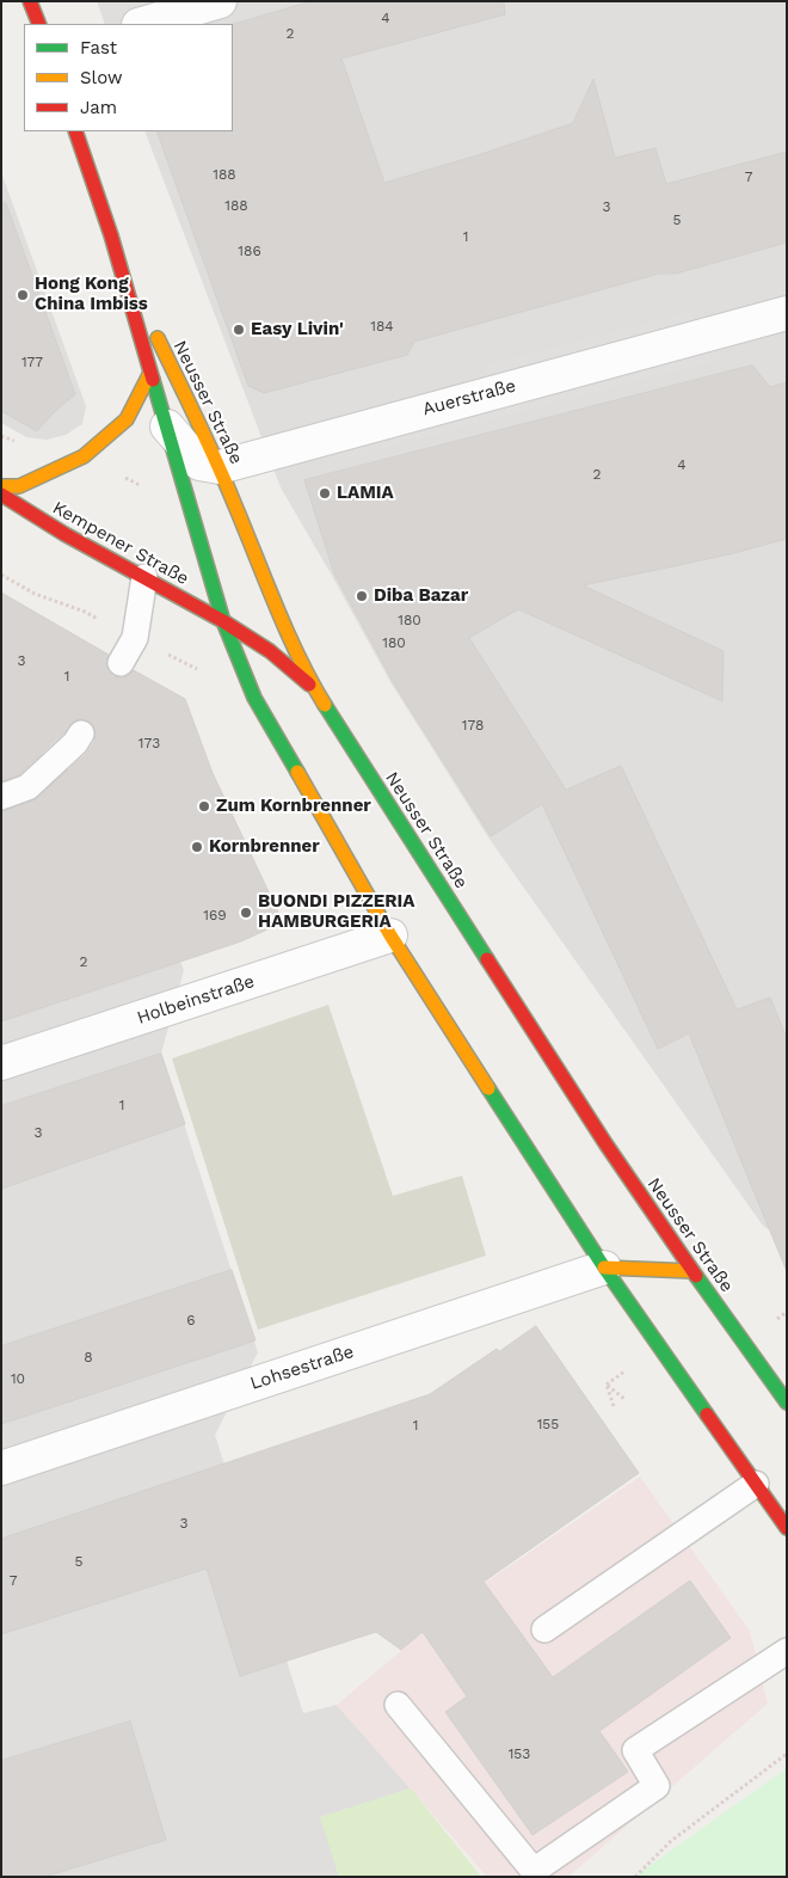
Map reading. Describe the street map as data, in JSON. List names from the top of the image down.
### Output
{
  "streets": {
    "main road": ["Neusser Straße", "Kempener Straße"],
    "street": ["Auerstraße", "Holbeinstraße", "Lohsestraße"]
  },
  "crossings": [
    ["Auerstraße", "Neusser Straße"],
    ["Neusser Straße", "Kempener Straße"],
    ["Neusser Straße", "Holbeinstraße"],
    ["Neusser Straße", "Lohsestraße"]
  ],
  "places": [
    "Hong Kong China Imbiss",
    "Easy Livin'",
    "LAMIA",
    "Diba Bazar",
    "Zum Kornbrenner",
    "Kornbrenner",
    "BUONDI PIZZERIA HAMBURGERIA"
  ],
  "house_numbers": [
    "4",
    "2",
    "188",
    "7",
    "188",
    "3",
    "5",
    "1",
    "186",
    "184",
    "177",
    "4",
    "2",
    "180",
    "180",
    "3",
    "1",
    "178",
    "173",
    "169",
    "2",
    "1",
    "3",
    "6",
    "8",
    "10",
    "155",
    "1",
    "3",
    "5",
    "7",
    "153"
  ],
  "legend": ["Fast", "Slow", "Jam"]
}
